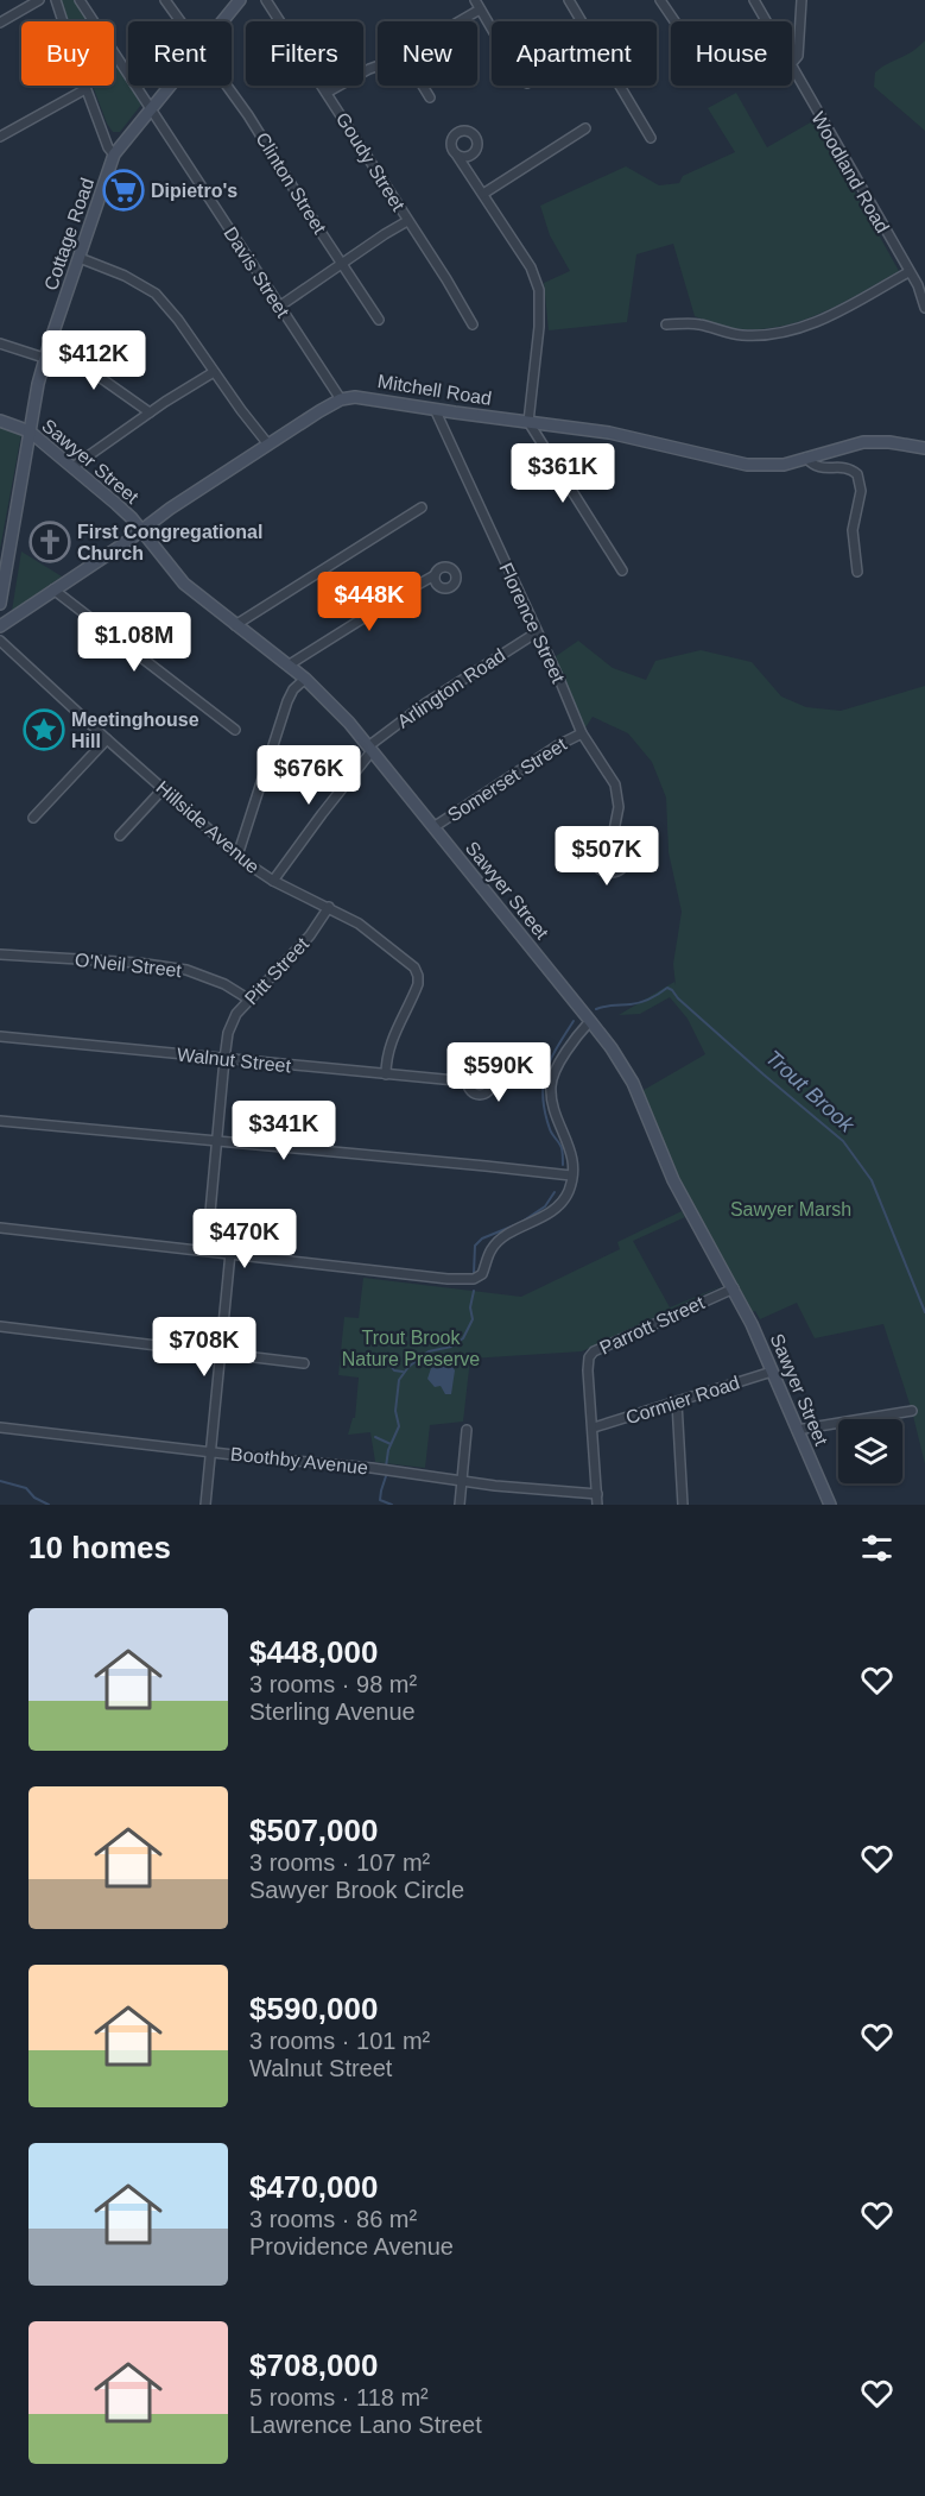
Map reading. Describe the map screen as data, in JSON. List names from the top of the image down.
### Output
{
  "streets": {
    "street": [
      "Goudy Street",
      "Woodland Road",
      "Clinton Street",
      "Cottage Road",
      "Davis Street",
      "Mitchell Road",
      "Sawyer Street",
      "Florence Street",
      "Arlington Road",
      "Somerset Street",
      "Hillside Avenue",
      "O'Neil Street",
      "Pitt Street",
      "Walnut Street",
      "Parrott Street",
      "Cormier Road",
      "Boothby Avenue"
    ]
  },
  "crossings": [
    ["Cottage Road", "Davis Street"],
    ["Cottage Road", "Sawyer Street"],
    ["Davis Street", "Mitchell Road"],
    ["Mitchell Road", "Sawyer Street"],
    ["Mitchell Road", "Florence Street"],
    ["Sawyer Street", "Arlington Road"],
    ["Sawyer Street", "Somerset Street"],
    ["Sawyer Street", "Parrott Street"],
    ["Sawyer Street", "Cormier Road"],
    ["Florence Street", "Arlington Road"],
    ["Florence Street", "Somerset Street"],
    ["Arlington Road", "Hillside Avenue"],
    ["Hillside Avenue", "Pitt Street"],
    ["Hillside Avenue", "Walnut Street"],
    ["O'Neil Street", "Pitt Street"],
    ["Pitt Street", "Walnut Street"],
    ["Parrott Street", "Cormier Road"],
    ["Parrott Street", "Boothby Avenue"]
  ],
  "water": ["Trout Brook"],
  "parks": ["Sawyer Marsh", "Trout Brook Nature Preserve"],
  "places": {
    "supermarket": ["Dipietro's"],
    "church": ["First Congregational Church"],
    "place": ["Meetinghouse Hill"]
  },
  "page": {
    "chip": [
      "Buy",
      "Rent",
      "Filters",
      "New",
      "Apartment",
      "House"
    ],
    "price": [
      "$412K",
      "$361K",
      "$448K",
      "$1.08M",
      "$676K",
      "$507K",
      "$590K",
      "$341K",
      "$470K",
      "$708K"
    ],
    "heading": "10 homes",
    "list": [
      {
        "name": "$448,000",
        "note": "3 rooms · 98 m² · Sterling Avenue"
      },
      {
        "name": "$507,000",
        "note": "3 rooms · 107 m² · Sawyer Brook Circle"
      },
      {
        "name": "$590,000",
        "note": "3 rooms · 101 m² · Walnut Street"
      },
      {
        "name": "$470,000",
        "note": "3 rooms · 86 m² · Providence Avenue"
      },
      {
        "name": "$708,000",
        "note": "5 rooms · 118 m² · Lawrence Lano Street"
      }
    ]
  }
}
